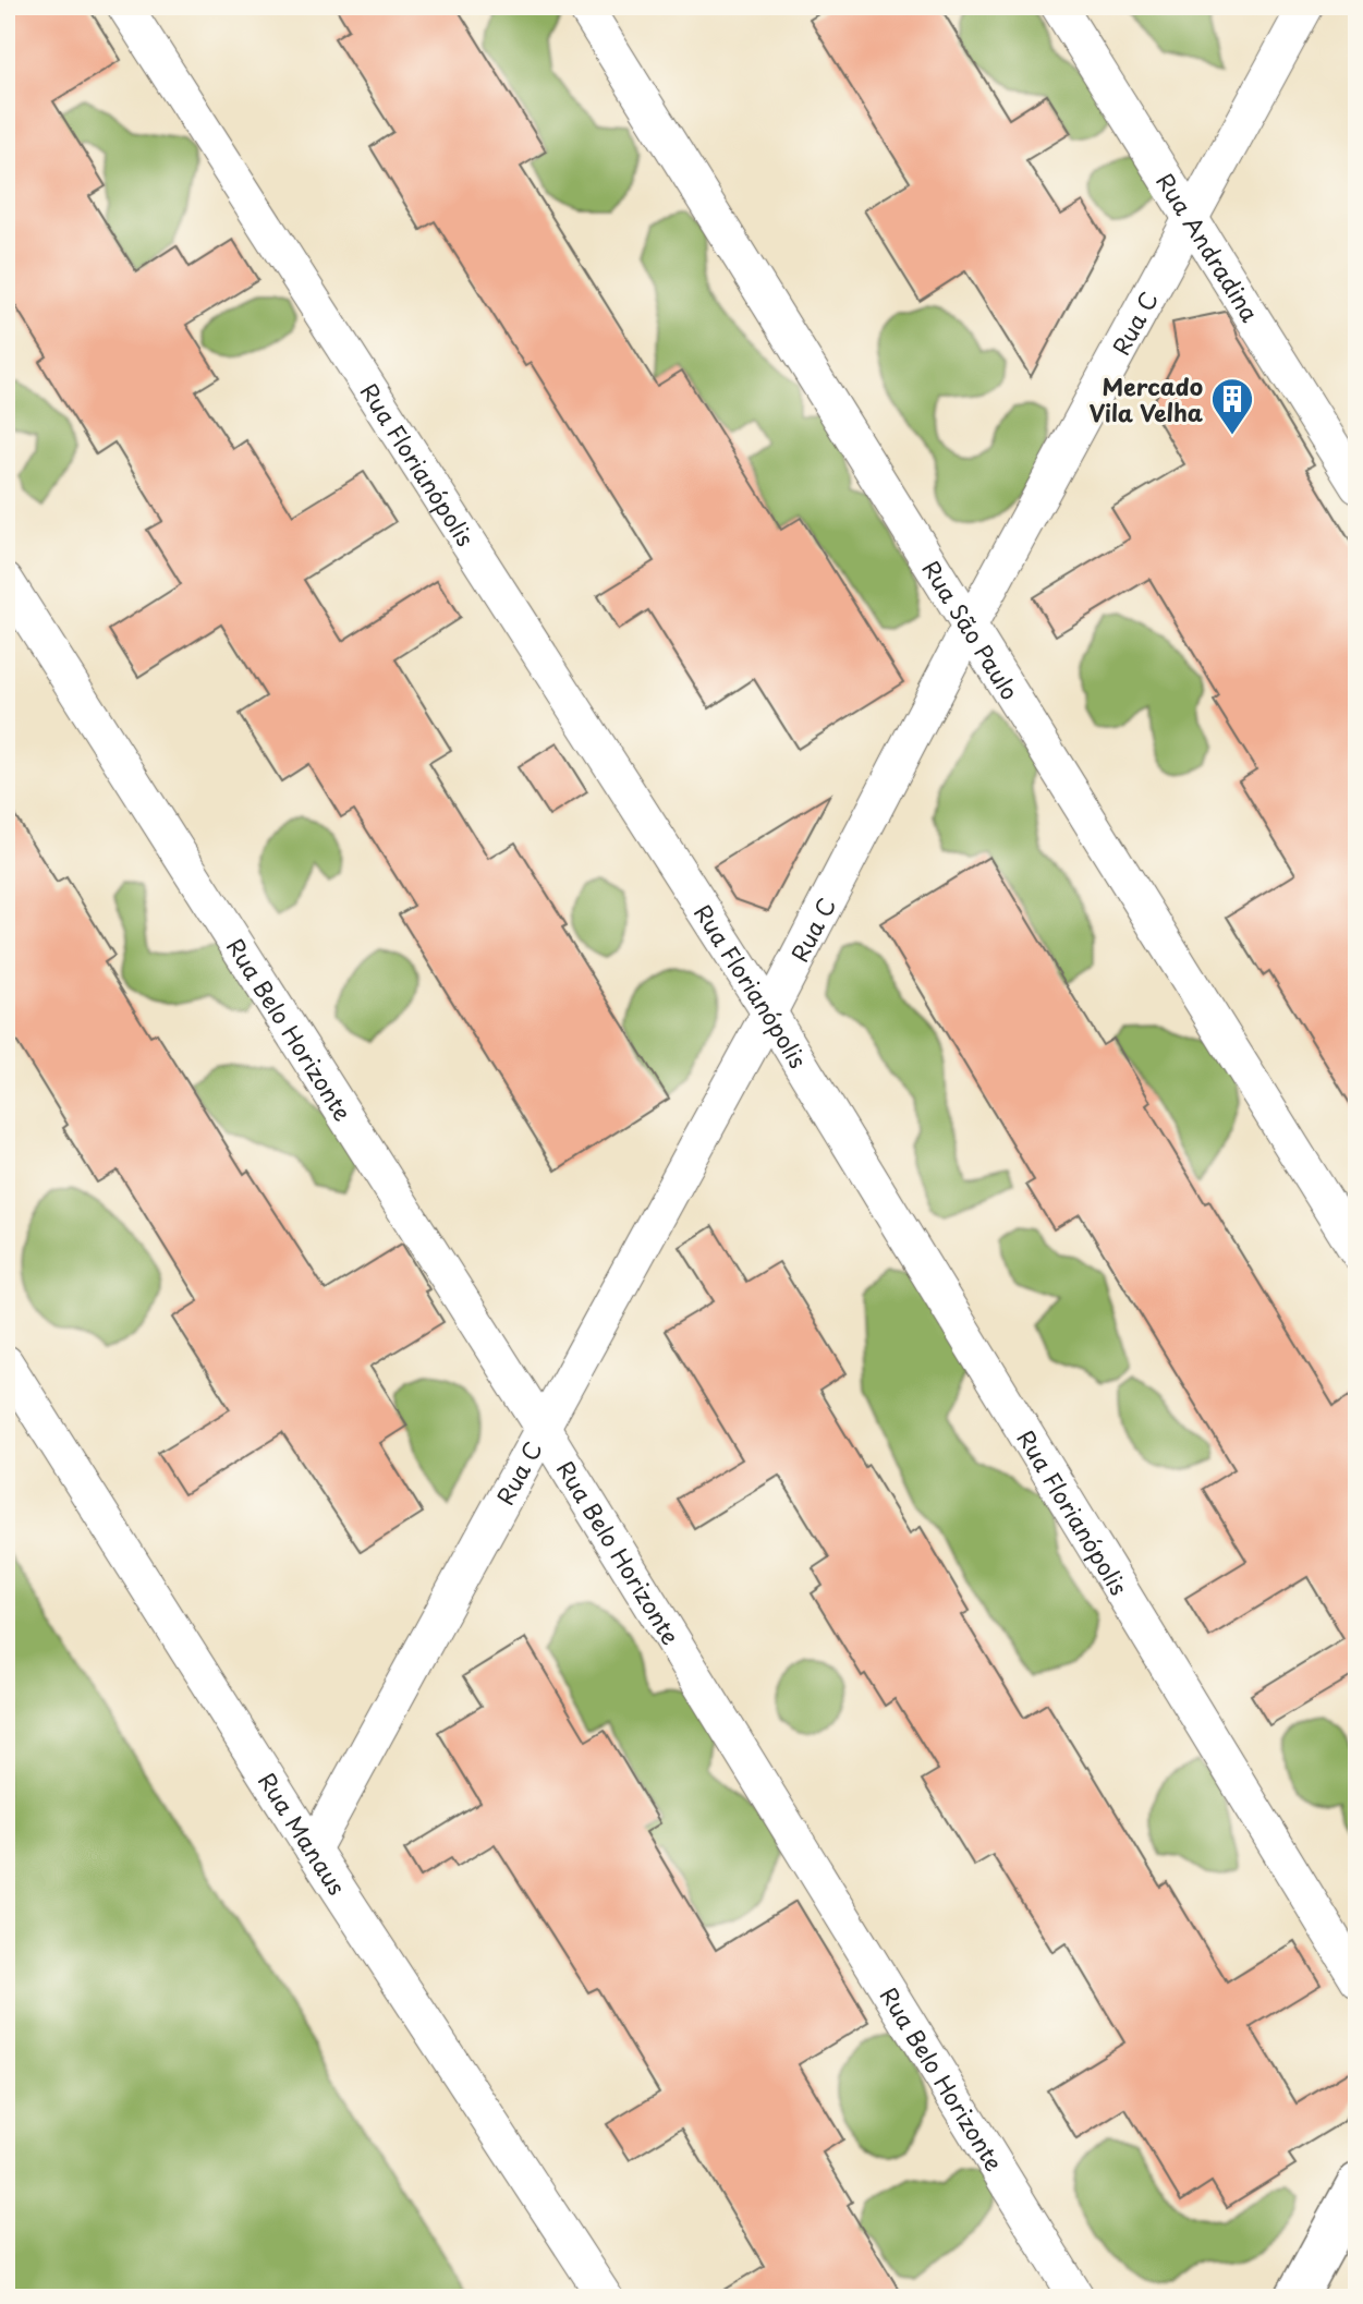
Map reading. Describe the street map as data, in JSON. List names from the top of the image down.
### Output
{
  "streets": {
    "street": [
      "Rua Andradina",
      "Rua C",
      "Rua Florianópolis",
      "Rua São Paulo",
      "Rua Belo Horizonte",
      "Rua Manaus"
    ]
  },
  "crossings": [
    ["Rua Andradina", "Rua C"],
    ["Rua C", "Rua Florianópolis"],
    ["Rua C", "Rua São Paulo"],
    ["Rua C", "Rua Belo Horizonte"],
    ["Rua C", "Rua Manaus"]
  ],
  "places": {
    "building": ["Mercado Vila Velha"]
  }
}
